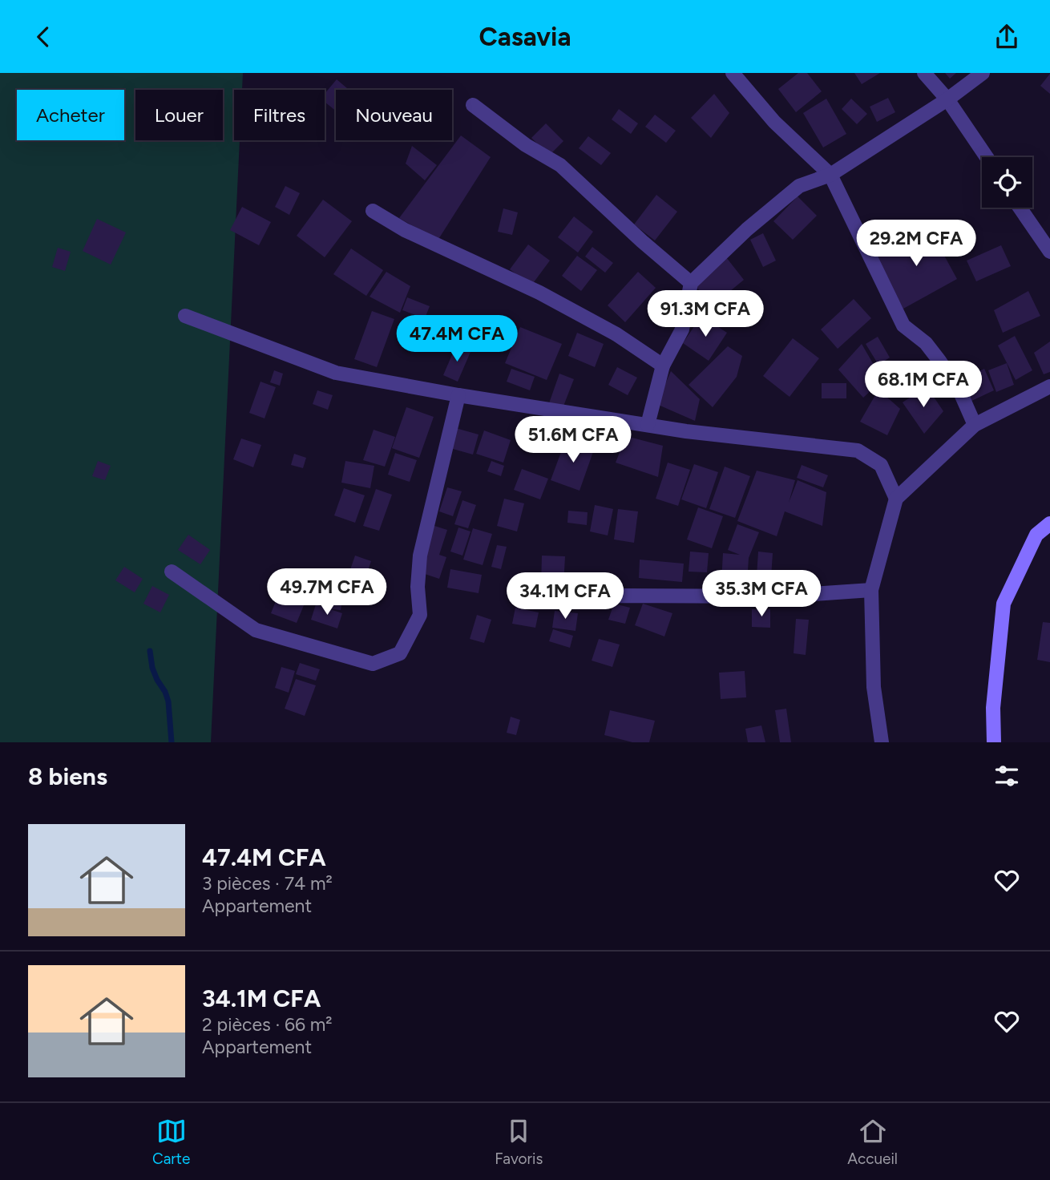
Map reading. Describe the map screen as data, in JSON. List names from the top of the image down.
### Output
{
  "page": {
    "header": "Casavia",
    "chip": [
      "Acheter",
      "Louer",
      "Filtres",
      "Nouveau"
    ],
    "price": [
      "29.2M CFA",
      "91.3M CFA",
      "47.4M CFA",
      "68.1M CFA",
      "51.6M CFA",
      "49.7M CFA",
      "35.3M CFA",
      "34.1M CFA"
    ],
    "heading": "8 biens",
    "list": [
      {
        "name": "47.4M CFA",
        "note": "3 pièces · 74 m² · Appartement"
      },
      {
        "name": "34.1M CFA",
        "note": "2 pièces · 66 m² · Appartement"
      }
    ],
    "tabs": ["Carte", "Favoris", "Accueil"]
  }
}
